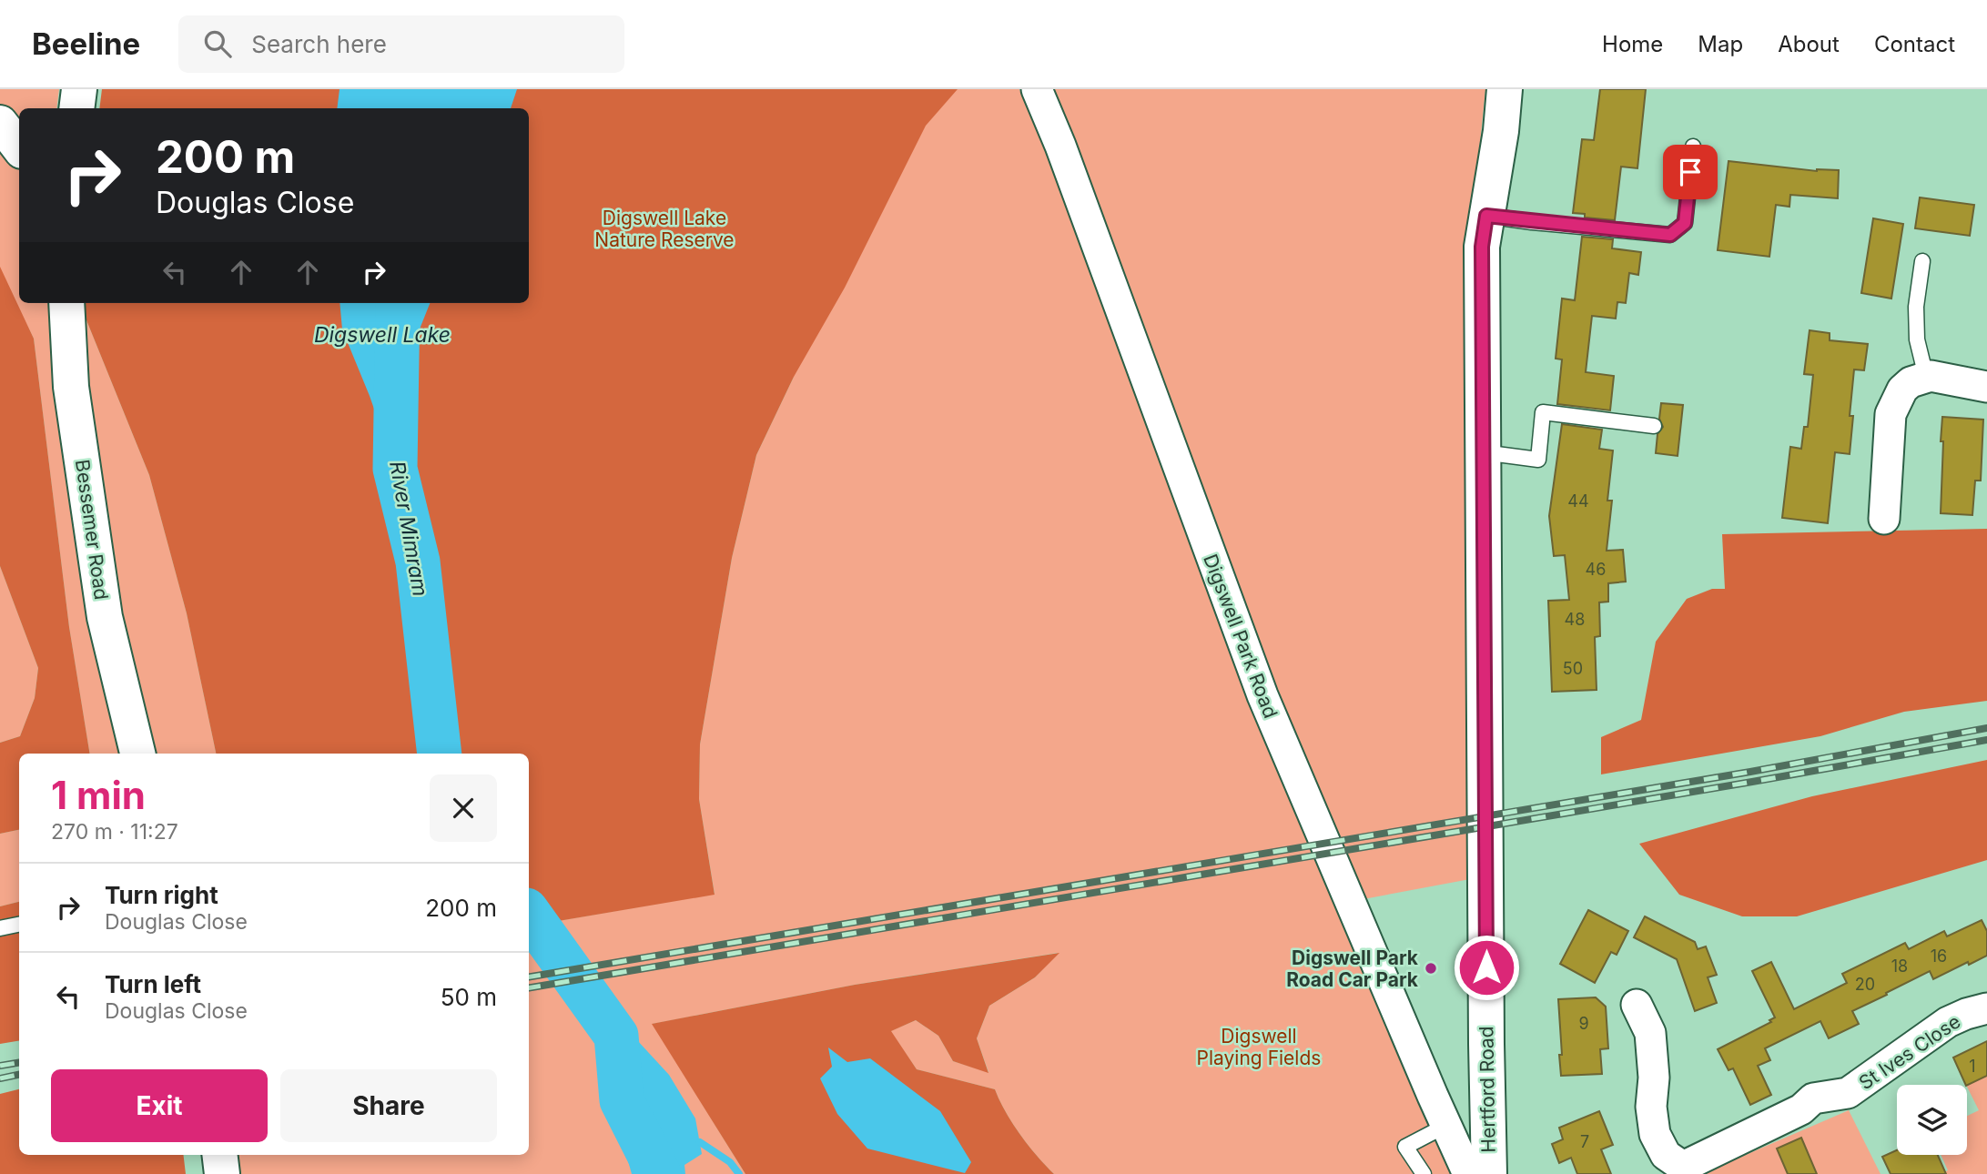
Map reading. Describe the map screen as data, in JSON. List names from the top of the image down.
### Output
{
  "streets": {
    "street": [
      "Bessemer Road",
      "Digswell Park Road",
      "St Ives Close",
      "Hertford Road"
    ]
  },
  "water": ["Digswell Lake", "River Mimram"],
  "parks": ["Digswell Lake Nature Reserve", "Digswell Playing Fields"],
  "places": ["Digswell Park Road Car Park"],
  "house_numbers": [
    "44",
    "46",
    "48",
    "50",
    "16",
    "18",
    "20",
    "9",
    "1",
    "7"
  ],
  "page": {
    "header": "Beeline",
    "search": "Search here",
    "nav": [
      "Home",
      "Map",
      "About",
      "Contact"
    ],
    "turn": ["200 m", "Douglas Close"],
    "heading": ["1 min", "270 m · 11:27"],
    "list": [
      {
        "name": "Turn right",
        "note": "Douglas Close",
        "value": "200 m"
      },
      {
        "name": "Turn left",
        "note": "Douglas Close",
        "value": "50 m"
      }
    ],
    "buttons": ["Exit", "Share"]
  }
}
